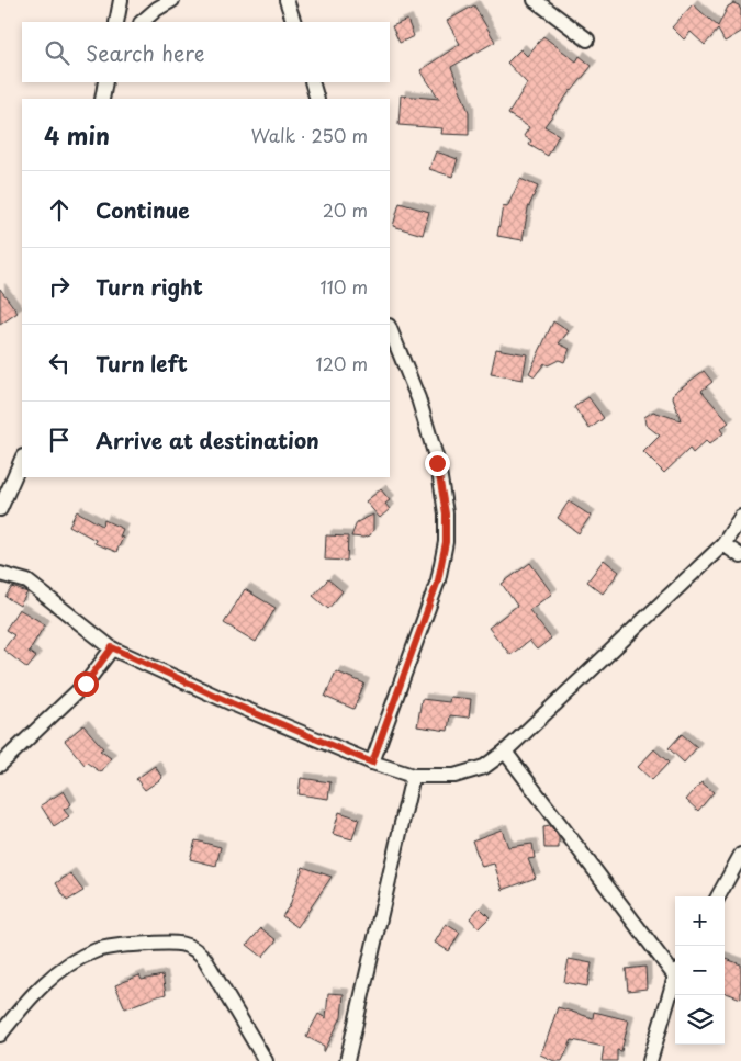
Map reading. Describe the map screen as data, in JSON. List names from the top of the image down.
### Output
{
  "page": {
    "search": "Search here",
    "heading": ["4 min", "Walk · 250 m"],
    "list": [
      ["Continue", "20 m"],
      ["Turn right", "110 m"],
      ["Turn left", "120 m"],
      "Arrive at destination"
    ],
    "map_buttons": ["+", "−"]
  }
}
